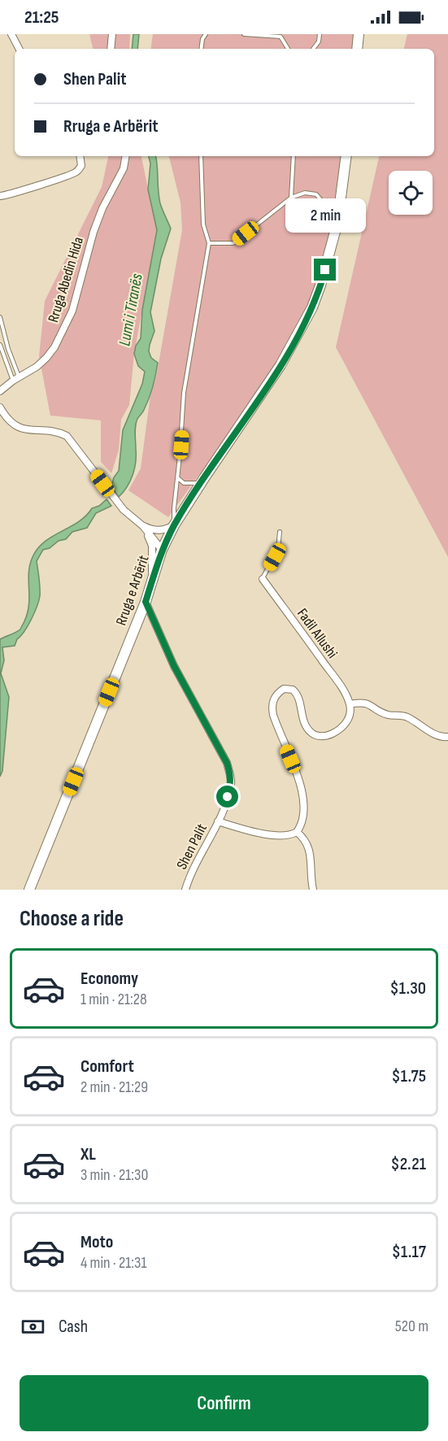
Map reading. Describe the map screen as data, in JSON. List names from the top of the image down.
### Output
{
  "streets": {
    "main road": ["Rruga e Arbërit"],
    "street": ["Rruga Abedin Hida", "Fadil Allushi", "Shen Palit"]
  },
  "crossings": [
    ["Rruga e Arbërit", "Shen Palit"]
  ],
  "water": ["Lumi i Tiranës"],
  "page": {
    "status": "21:25",
    "banner": ["Shen Palit", "Rruga e Arbërit"],
    "bubble": "2 min",
    "heading": "Choose a ride",
    "list": [
      {
        "name": "Economy",
        "note": "1 min · 21:28",
        "value": "$1.30"
      },
      {
        "name": "Comfort",
        "note": "2 min · 21:29",
        "value": "$1.75"
      },
      {
        "name": "XL",
        "note": "3 min · 21:30",
        "value": "$2.21"
      },
      {
        "name": "Moto",
        "note": "4 min · 21:31",
        "value": "$1.17"
      }
    ],
    "pay": ["Cash", "520 m"],
    "buttons": "Confirm"
  }
}
